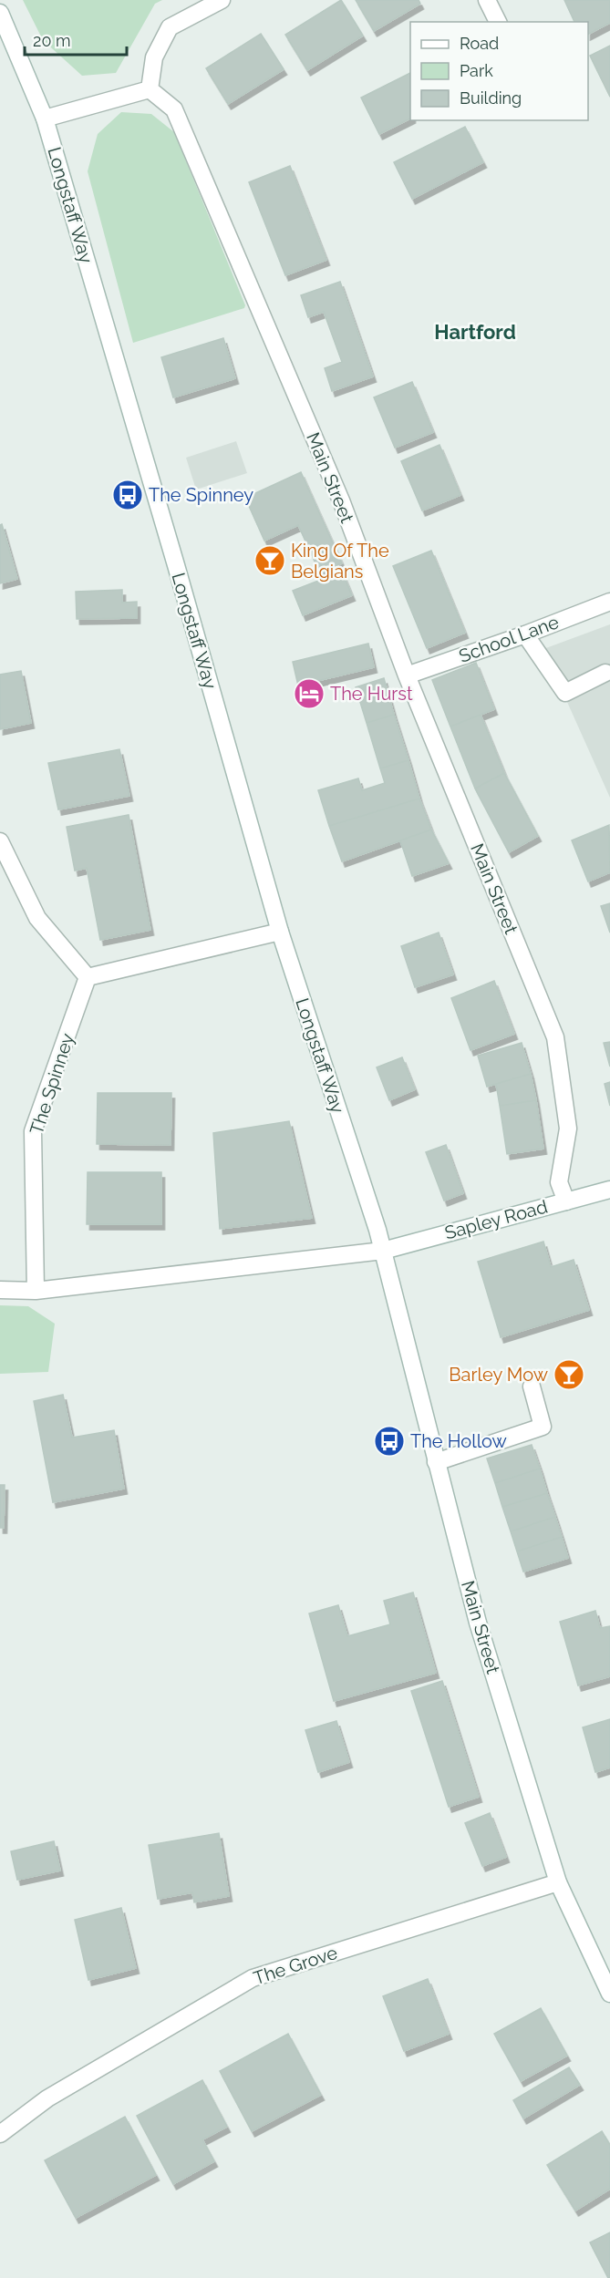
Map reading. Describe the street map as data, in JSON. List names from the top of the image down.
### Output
{
  "streets": {
    "street": [
      "Longstaff Way",
      "Main Street",
      "School Lane",
      "The Spinney",
      "Sapley Road",
      "The Grove"
    ]
  },
  "crossings": [
    ["Longstaff Way", "Main Street"],
    ["Longstaff Way", "Sapley Road"],
    ["Main Street", "School Lane"],
    ["Main Street", "Sapley Road"],
    ["Main Street", "The Grove"]
  ],
  "districts": ["Hartford"],
  "places": {
    "bus stop": ["The Spinney", "The Hollow"],
    "bar": ["King Of The Belgians", "Barley Mow"],
    "hotel": ["The Hurst"]
  },
  "legend": ["Road", "Park", "Building"],
  "scale_bar": "20 m"
}
